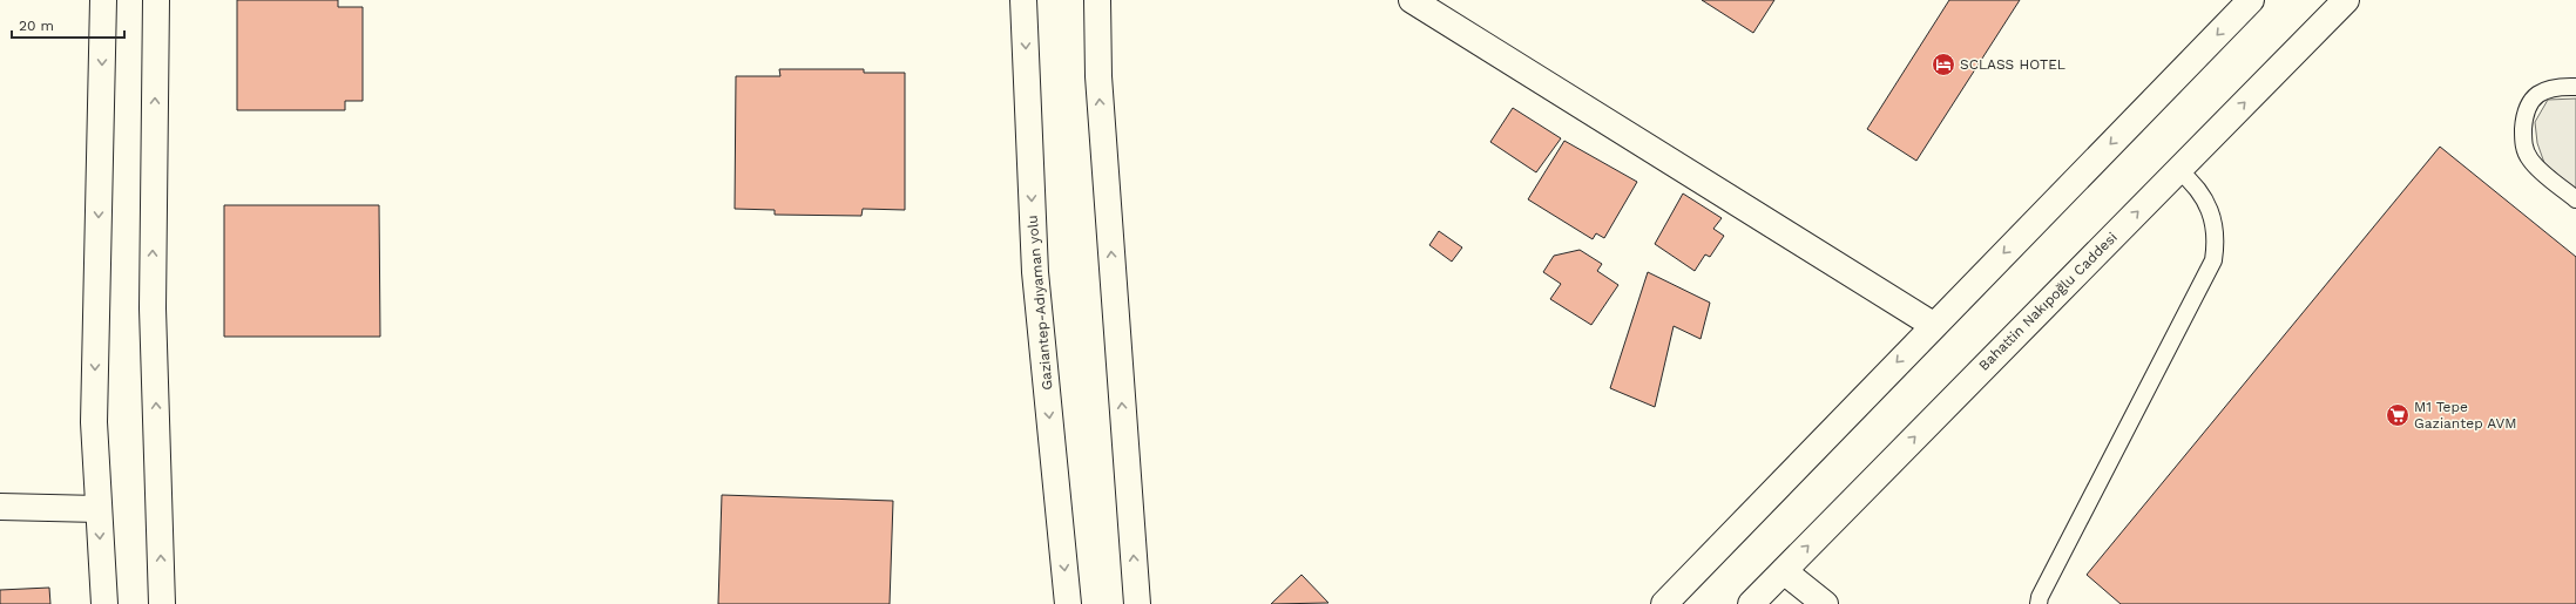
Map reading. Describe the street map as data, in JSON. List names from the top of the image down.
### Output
{
  "streets": {
    "main road": ["Bahattin Nakıpoğlu Caddesi", "Gaziantep-Adıyaman yolu"]
  },
  "places": {
    "hotel": ["SCLASS HOTEL"],
    "supermarket": ["M1 Tepe Gaziantep AVM"]
  },
  "scale_bar": "20 m"
}
